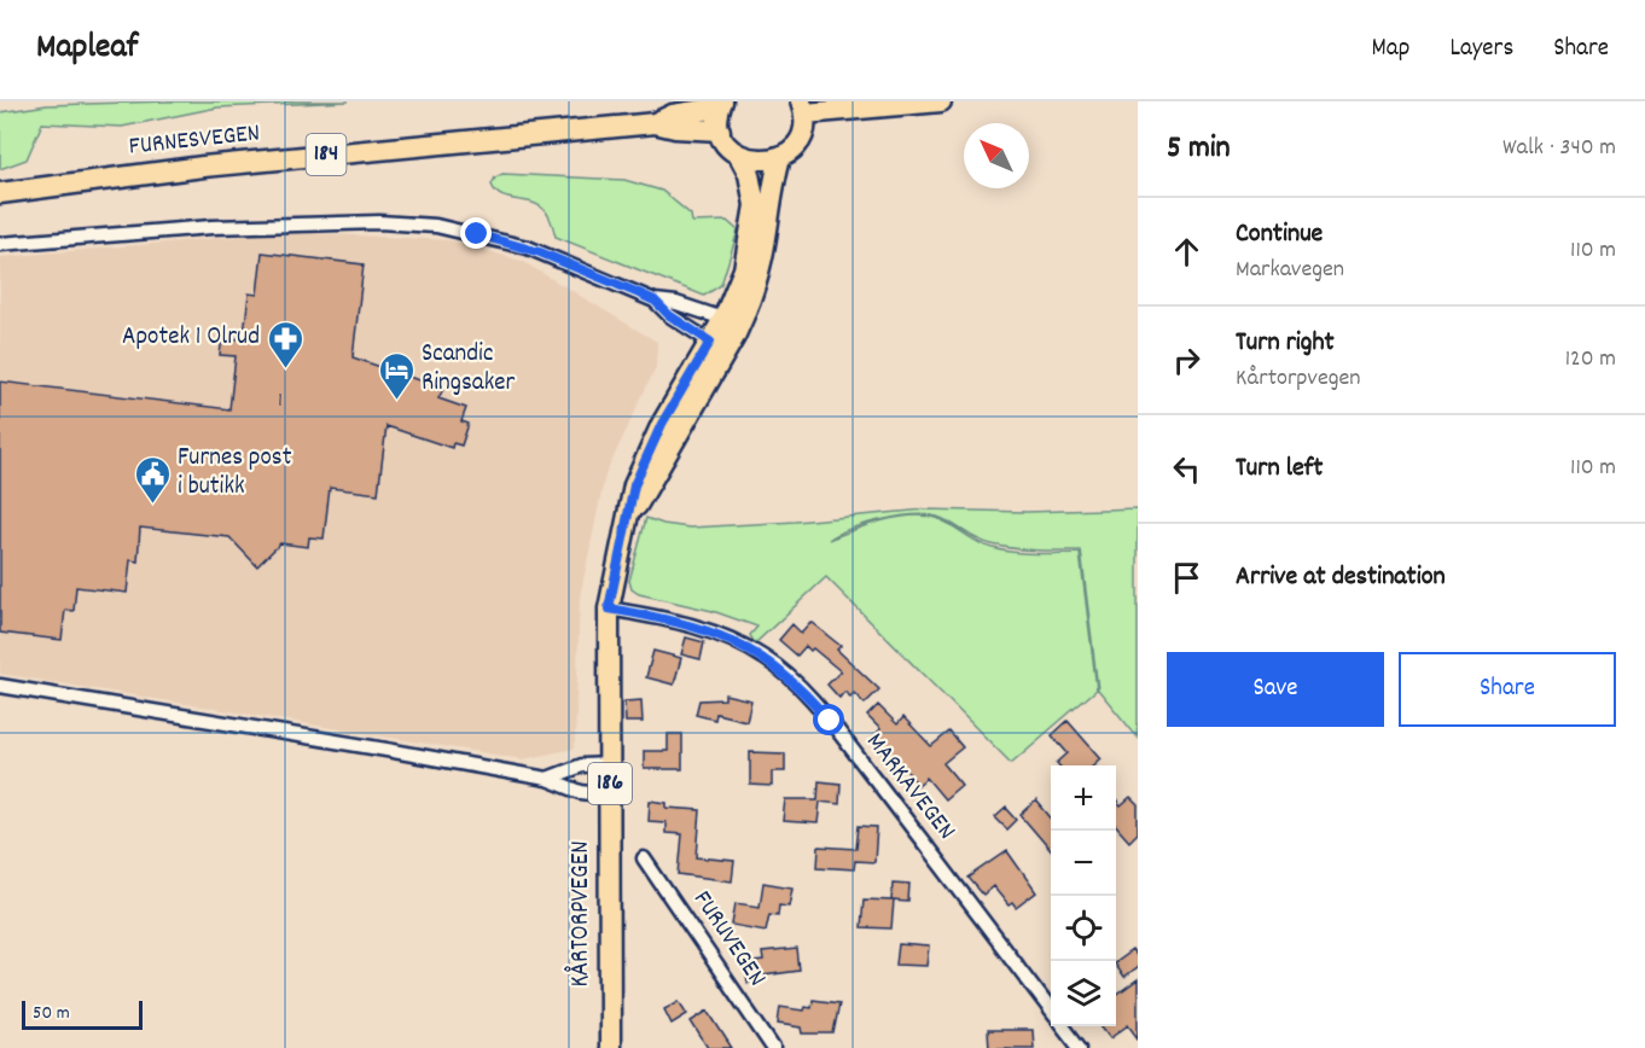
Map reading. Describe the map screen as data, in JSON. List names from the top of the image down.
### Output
{
  "streets": {
    "main road": [
      "FURNESVEGEN",
      "184",
      "186",
      "KÅRTORPVEGEN"
    ],
    "street": ["MARKAVEGEN", "FURUVEGEN"]
  },
  "crossings": [
    ["FURNESVEGEN", "184"],
    ["FURNESVEGEN", "KÅRTORPVEGEN"],
    ["184", "KÅRTORPVEGEN"],
    ["MARKAVEGEN", "KÅRTORPVEGEN"]
  ],
  "places": {
    "pharmacy": ["Apotek 1 Olrud"],
    "hotel": ["Scandic Ringsaker"],
    "public building": ["Furnes post i butikk"]
  },
  "house_numbers": ["1"],
  "scale_bar": "50 m",
  "north": "top left",
  "page": {
    "header": "Mapleaf",
    "nav": ["Map", "Layers", "Share"],
    "heading": ["5 min", "Walk · 340 m"],
    "list": [
      ["Continue", "Markavegen", "110 m"],
      ["Turn right", "Kårtorpvegen", "120 m"],
      ["Turn left", "110 m"],
      "Arrive at destination"
    ],
    "buttons": ["Save", "Share"],
    "map_buttons": ["+", "−"],
    "scale": "50 m"
  }
}
